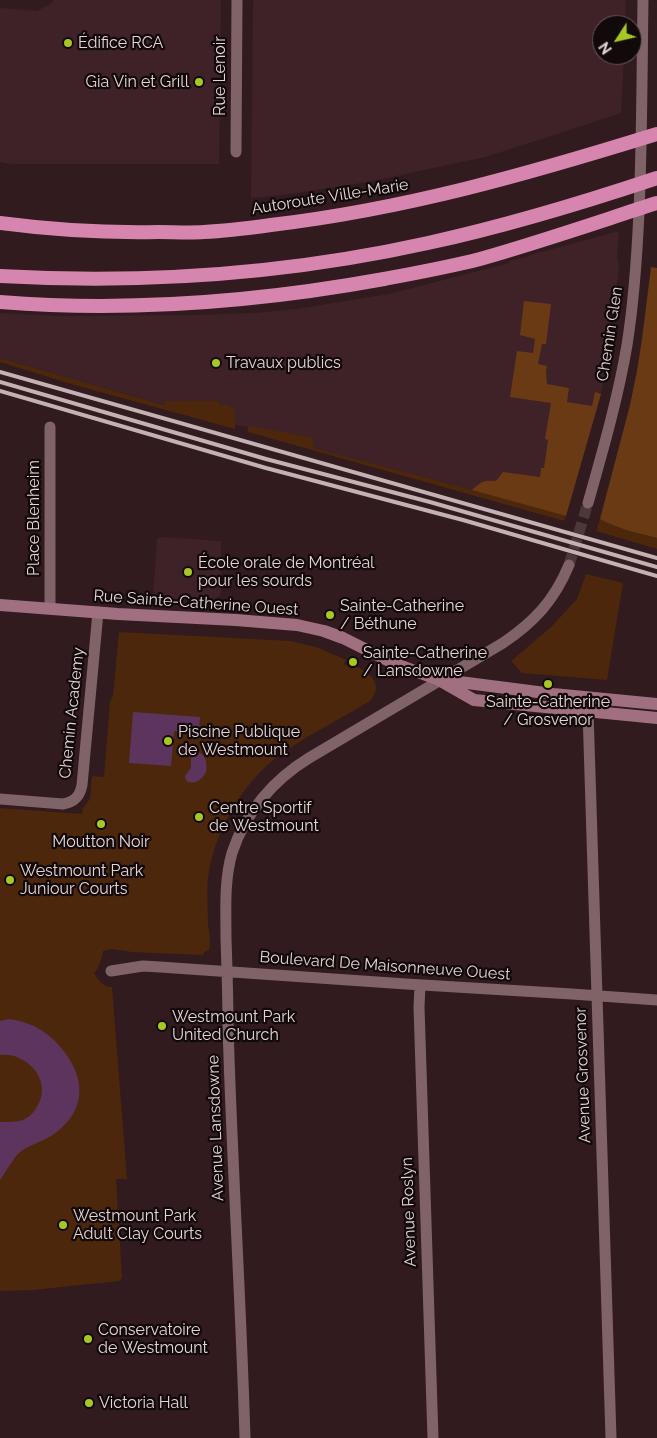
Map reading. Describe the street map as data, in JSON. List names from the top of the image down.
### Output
{
  "streets": {
    "highway": ["Autoroute Ville-Marie"],
    "main road": ["Rue Sainte-Catherine Ouest"],
    "street": [
      "Rue Lenoir",
      "Chemin Glen",
      "Place Blenheim",
      "Chemin Academy",
      "Boulevard De Maisonneuve Ouest",
      "Avenue Grosvenor",
      "Avenue Lansdowne",
      "Avenue Roslyn"
    ]
  },
  "crossings": [
    ["Place Blenheim", "Rue Sainte-Catherine Ouest"],
    ["Rue Sainte-Catherine Ouest", "Chemin Academy"],
    ["Rue Sainte-Catherine Ouest", "Avenue Grosvenor"],
    ["Rue Sainte-Catherine Ouest", "Avenue Lansdowne"],
    ["Boulevard De Maisonneuve Ouest", "Avenue Grosvenor"],
    ["Boulevard De Maisonneuve Ouest", "Avenue Lansdowne"],
    ["Boulevard De Maisonneuve Ouest", "Avenue Roslyn"]
  ],
  "places": [
    "Édifice RCA",
    "Gia Vin et Grill",
    "Travaux publics",
    "École orale de Montréal pour les sourds",
    "Sainte-Catherine / Béthune",
    "Sainte-Catherine / Lansdowne",
    "Sainte-Catherine / Grosvenor",
    "Piscine Publique de Westmount",
    "Centre Sportif de Westmount",
    "Moutton Noir",
    "Westmount Park Juniour Courts",
    "Westmount Park United Church",
    "Westmount Park Adult Clay Courts",
    "Conservatoire de Westmount",
    "Victoria Hall"
  ],
  "north": "bottom left"
}
